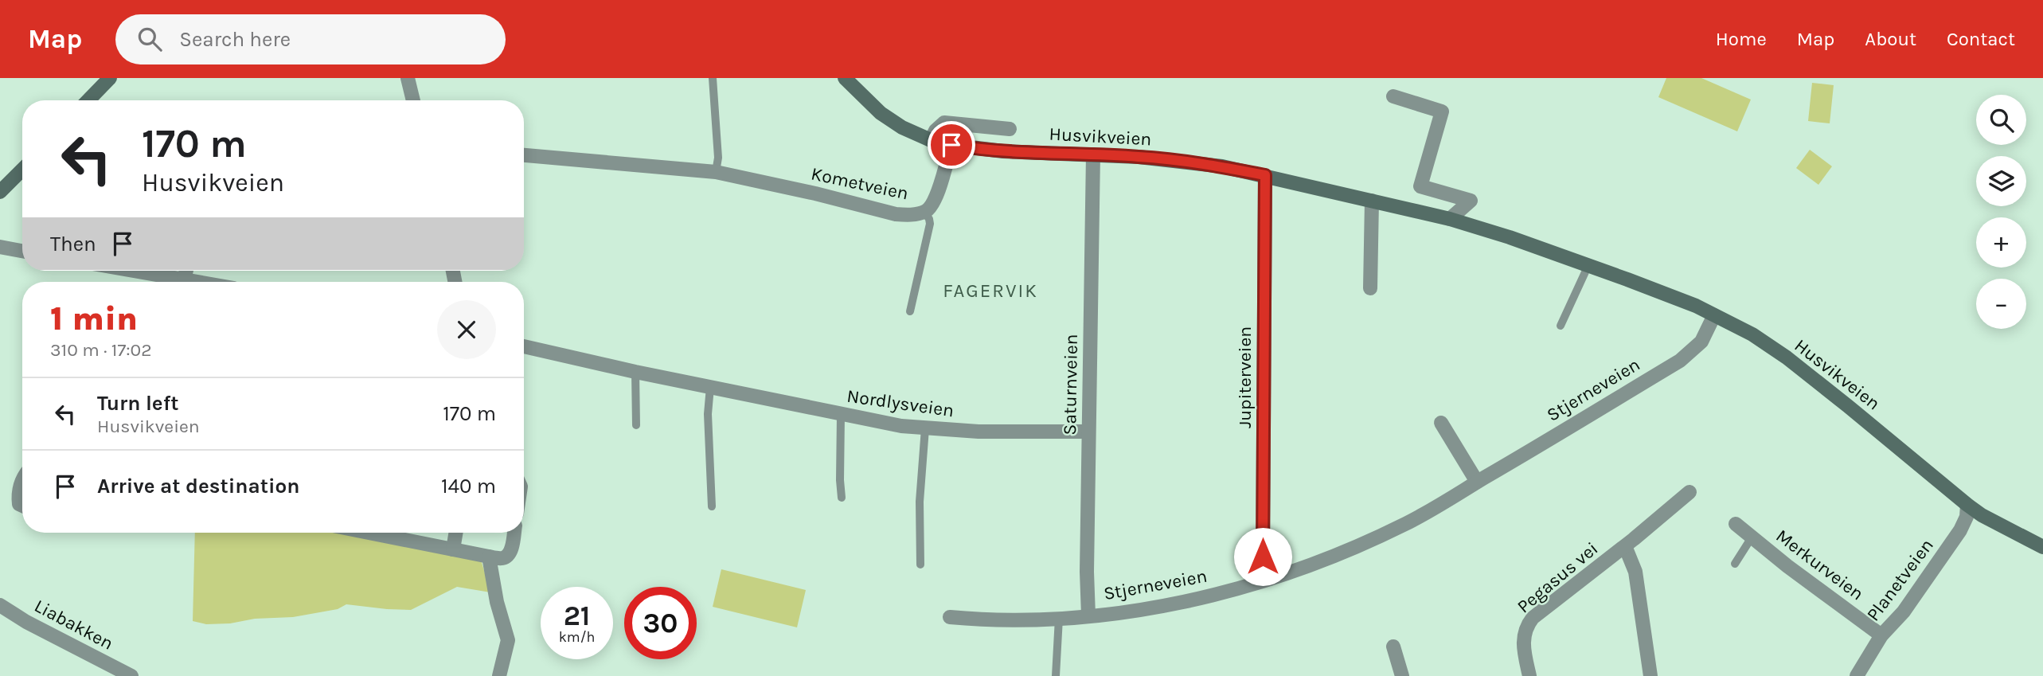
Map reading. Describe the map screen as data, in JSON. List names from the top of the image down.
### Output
{
  "streets": {
    "main road": ["Husvikveien"],
    "street": [
      "Kometveien",
      "Jupiterveien",
      "Saturnveien",
      "Stjerneveien",
      "Nordlysveien",
      "Merkurveien",
      "Pegasus vei",
      "Planetveien",
      "Liabakken"
    ]
  },
  "crossings": [
    ["Husvikveien", "Kometveien"],
    ["Husvikveien", "Jupiterveien"],
    ["Husvikveien", "Saturnveien"],
    ["Husvikveien", "Stjerneveien"],
    ["Husvikveien", "Planetveien"],
    ["Jupiterveien", "Stjerneveien"],
    ["Saturnveien", "Stjerneveien"],
    ["Saturnveien", "Nordlysveien"],
    ["Merkurveien", "Planetveien"]
  ],
  "districts": ["FAGERVIK"],
  "page": {
    "header": "Map",
    "search": "Search here",
    "nav": [
      "Home",
      "Map",
      "About",
      "Contact"
    ],
    "map_buttons": ["+", "−"],
    "turn": ["170 m", "Husvikveien"],
    "then": "Then",
    "heading": ["1 min", "310 m · 17:02"],
    "list": [
      {
        "name": "Turn left",
        "note": "Husvikveien",
        "value": "170 m"
      },
      {
        "name": "Arrive at destination",
        "value": "140 m"
      }
    ],
    "speed": "21 km/h",
    "limit": "30"
  }
}
